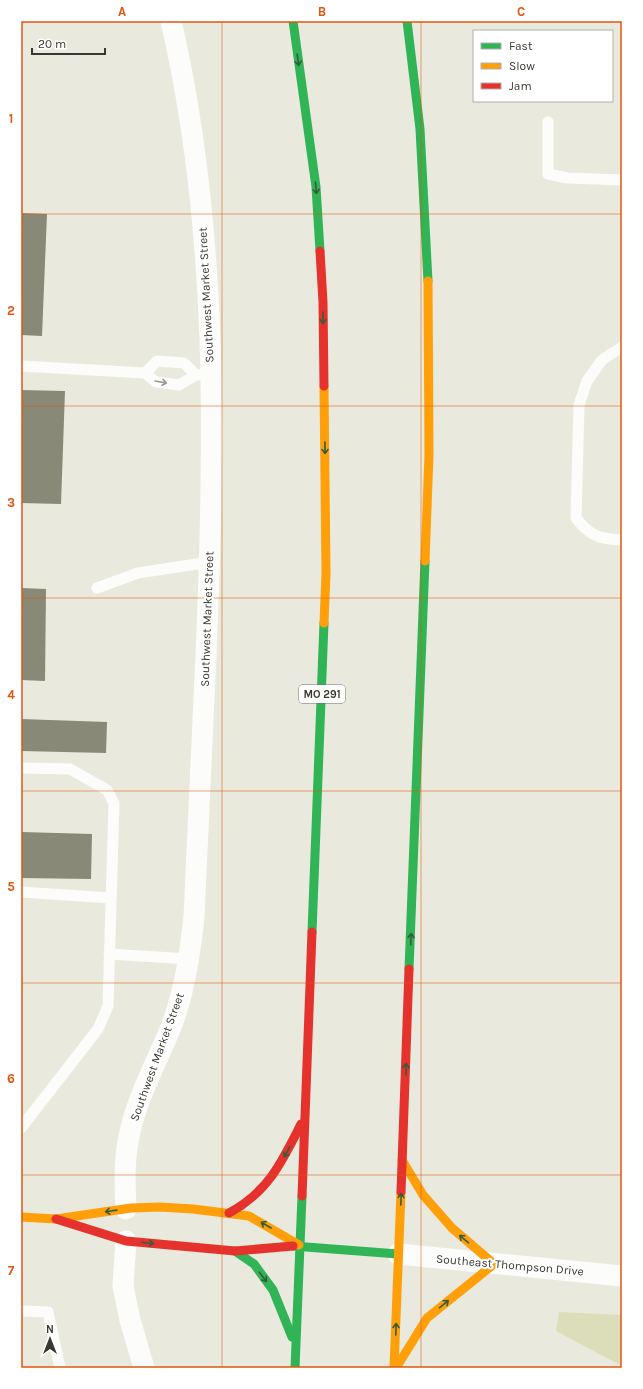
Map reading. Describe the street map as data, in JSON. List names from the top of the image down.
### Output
{
  "streets": {
    "main road": ["MO 291"],
    "street": ["Southwest Market Street", "Southeast Thompson Drive"]
  },
  "legend": ["Fast", "Slow", "Jam"],
  "scale_bar": "20 m",
  "north": "top",
  "grid": {
    "columns": ["A", "B", "C"],
    "rows": [
      "1",
      "2",
      "3",
      "4",
      "5",
      "6",
      "7"
    ]
  }
}
